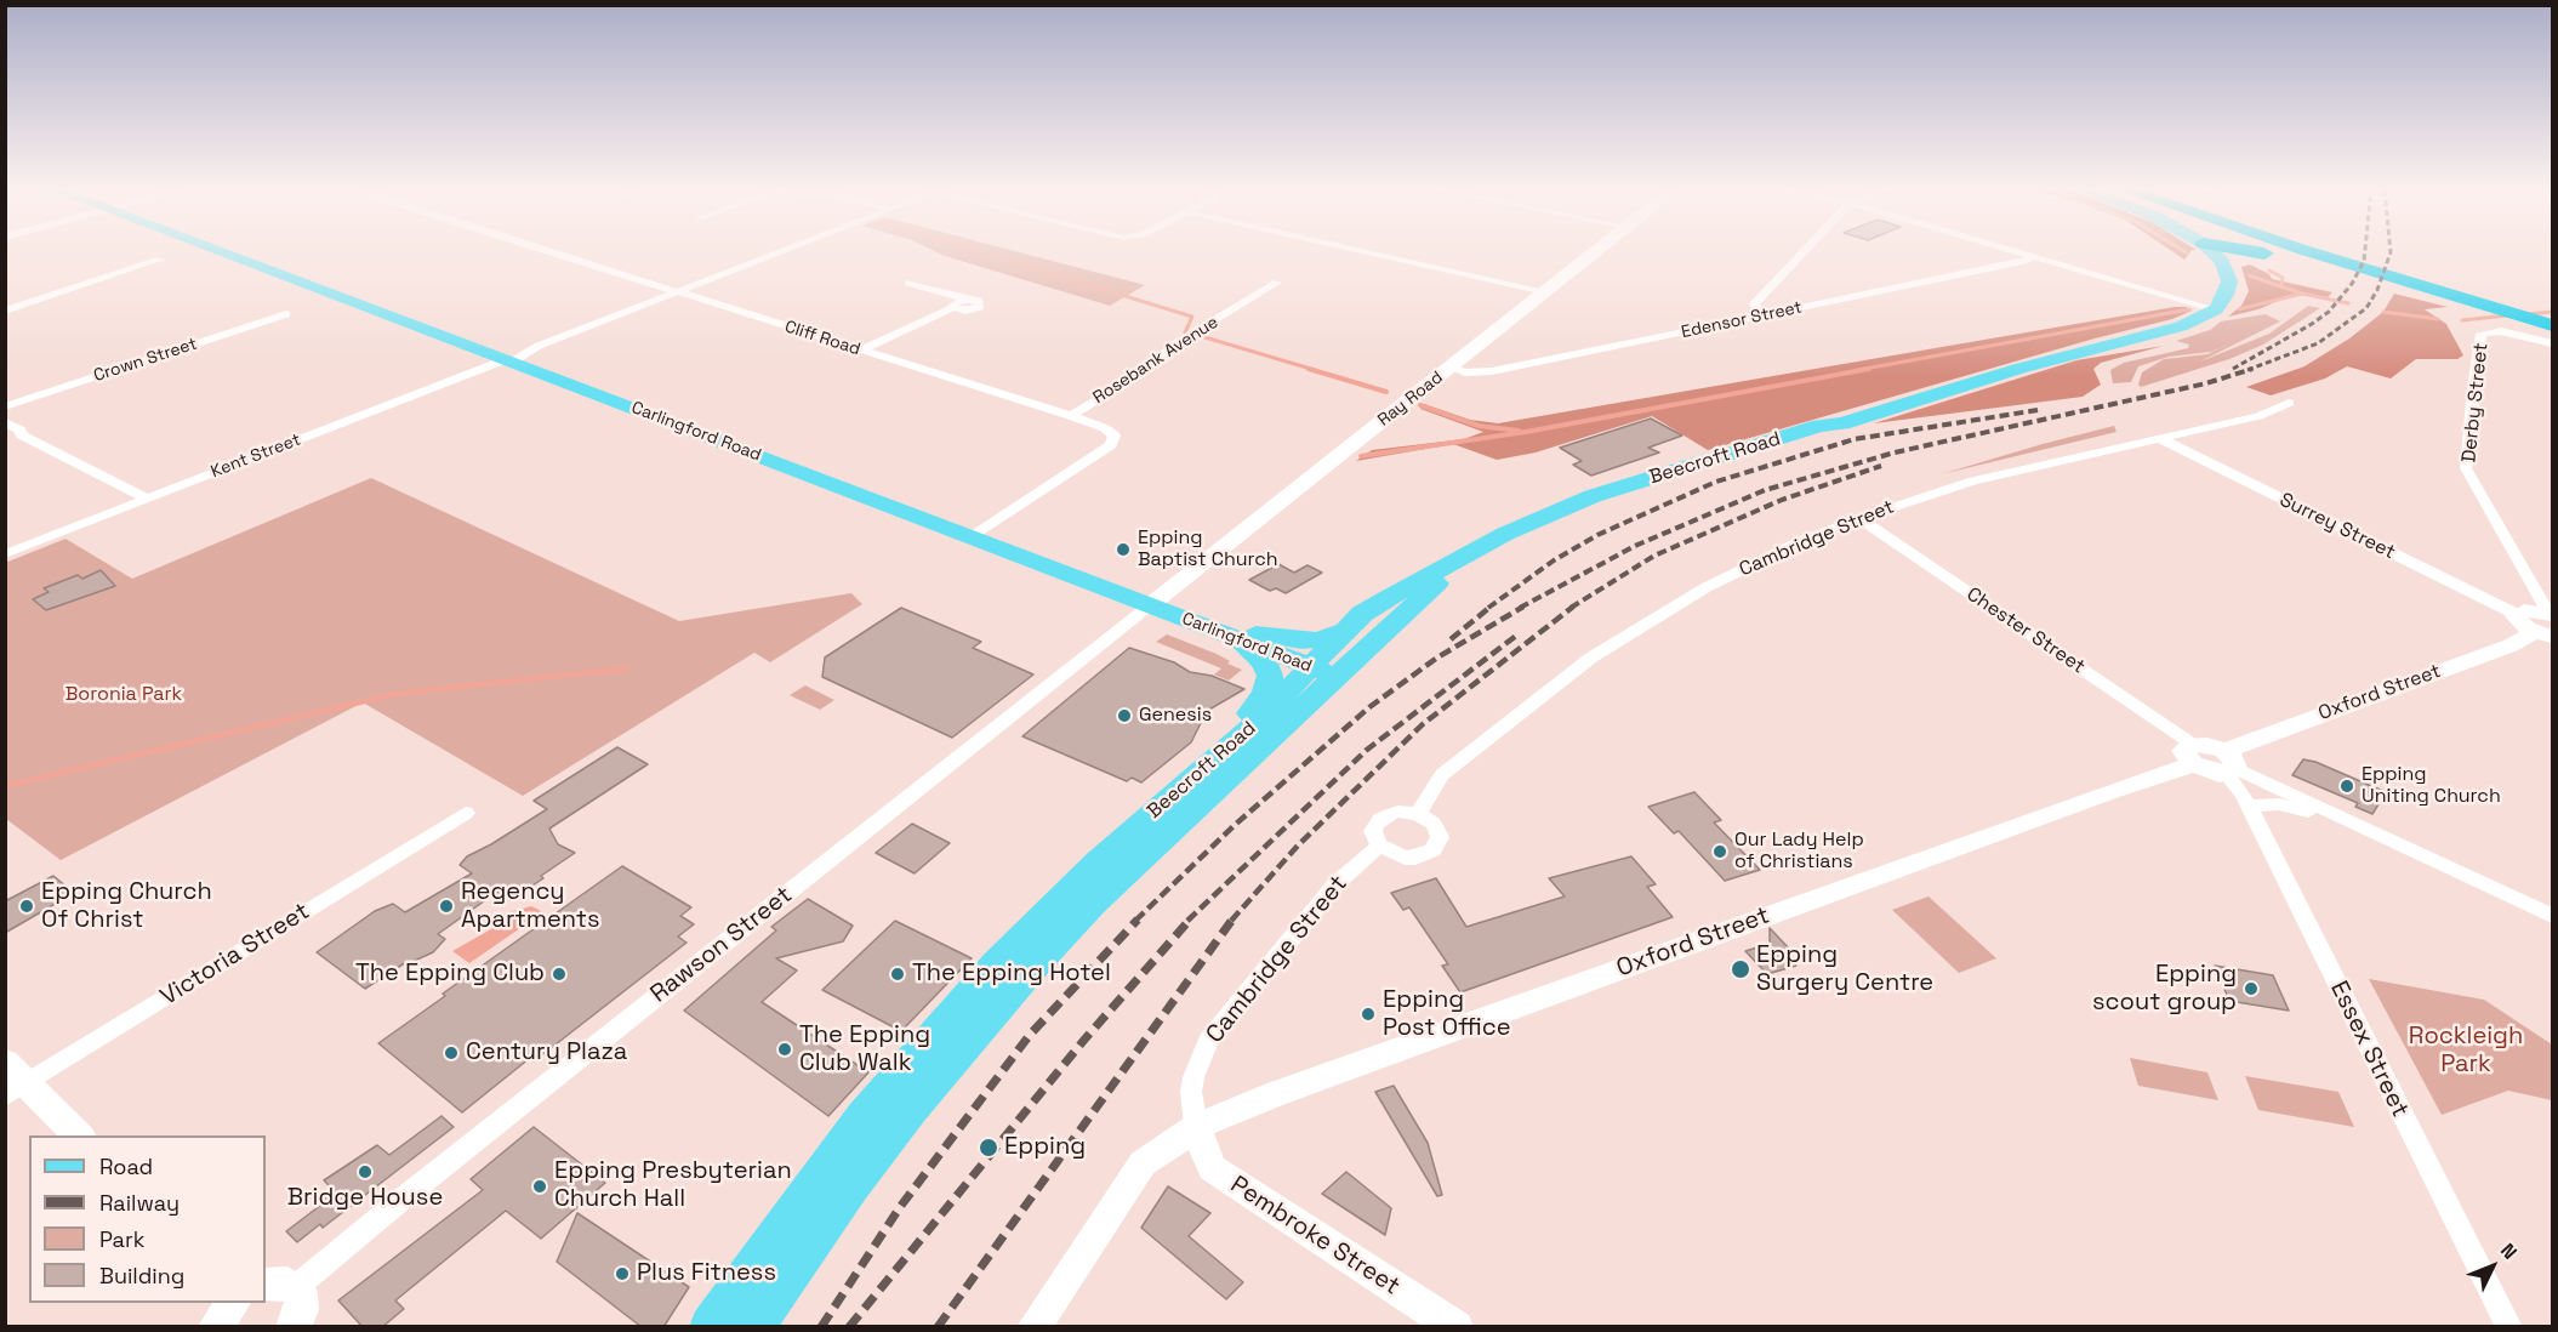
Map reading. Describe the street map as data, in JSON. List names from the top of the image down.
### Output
{
  "streets": {
    "main road": ["Carlingford Road", "Beecroft Road"],
    "street": [
      "Edensor Street",
      "Cliff Road",
      "Crown Street",
      "Rosebank Avenue",
      "Ray Road",
      "Derby Street",
      "Kent Street",
      "Surrey Street",
      "Cambridge Street",
      "Chester Street",
      "Oxford Street",
      "Rawson Street",
      "Victoria Street",
      "Essex Street",
      "Pembroke Street"
    ]
  },
  "crossings": [
    ["Edensor Street", "Ray Road"],
    ["Cliff Road", "Rosebank Avenue"],
    ["Cliff Road", "Carlingford Road"],
    ["Cliff Road", "Kent Street"],
    ["Ray Road", "Carlingford Road"],
    ["Ray Road", "Rawson Street"],
    ["Derby Street", "Oxford Street"],
    ["Carlingford Road", "Kent Street"],
    ["Carlingford Road", "Beecroft Road"],
    ["Carlingford Road", "Rawson Street"],
    ["Surrey Street", "Cambridge Street"],
    ["Cambridge Street", "Chester Street"],
    ["Cambridge Street", "Oxford Street"],
    ["Cambridge Street", "Pembroke Street"],
    ["Chester Street", "Oxford Street"],
    ["Oxford Street", "Essex Street"],
    ["Oxford Street", "Pembroke Street"]
  ],
  "parks": ["Boronia Park", "Rockleigh Park"],
  "places": [
    "Epping Baptist Church",
    "Genesis",
    "Epping Uniting Church",
    "Our Lady Help of Christians",
    "Epping Church Of Christ",
    "Regency Apartments",
    "Epping Surgery Centre",
    "The Epping Club",
    "The Epping Hotel",
    "Epping scout group",
    "Epping Post Office",
    "The Epping Club Walk",
    "Century Plaza",
    "Epping",
    "Bridge House",
    "Epping Presbyterian Church Hall",
    "Plus Fitness"
  ],
  "legend": [
    "Road",
    "Railway",
    "Park",
    "Building"
  ],
  "north": "top right"
}
